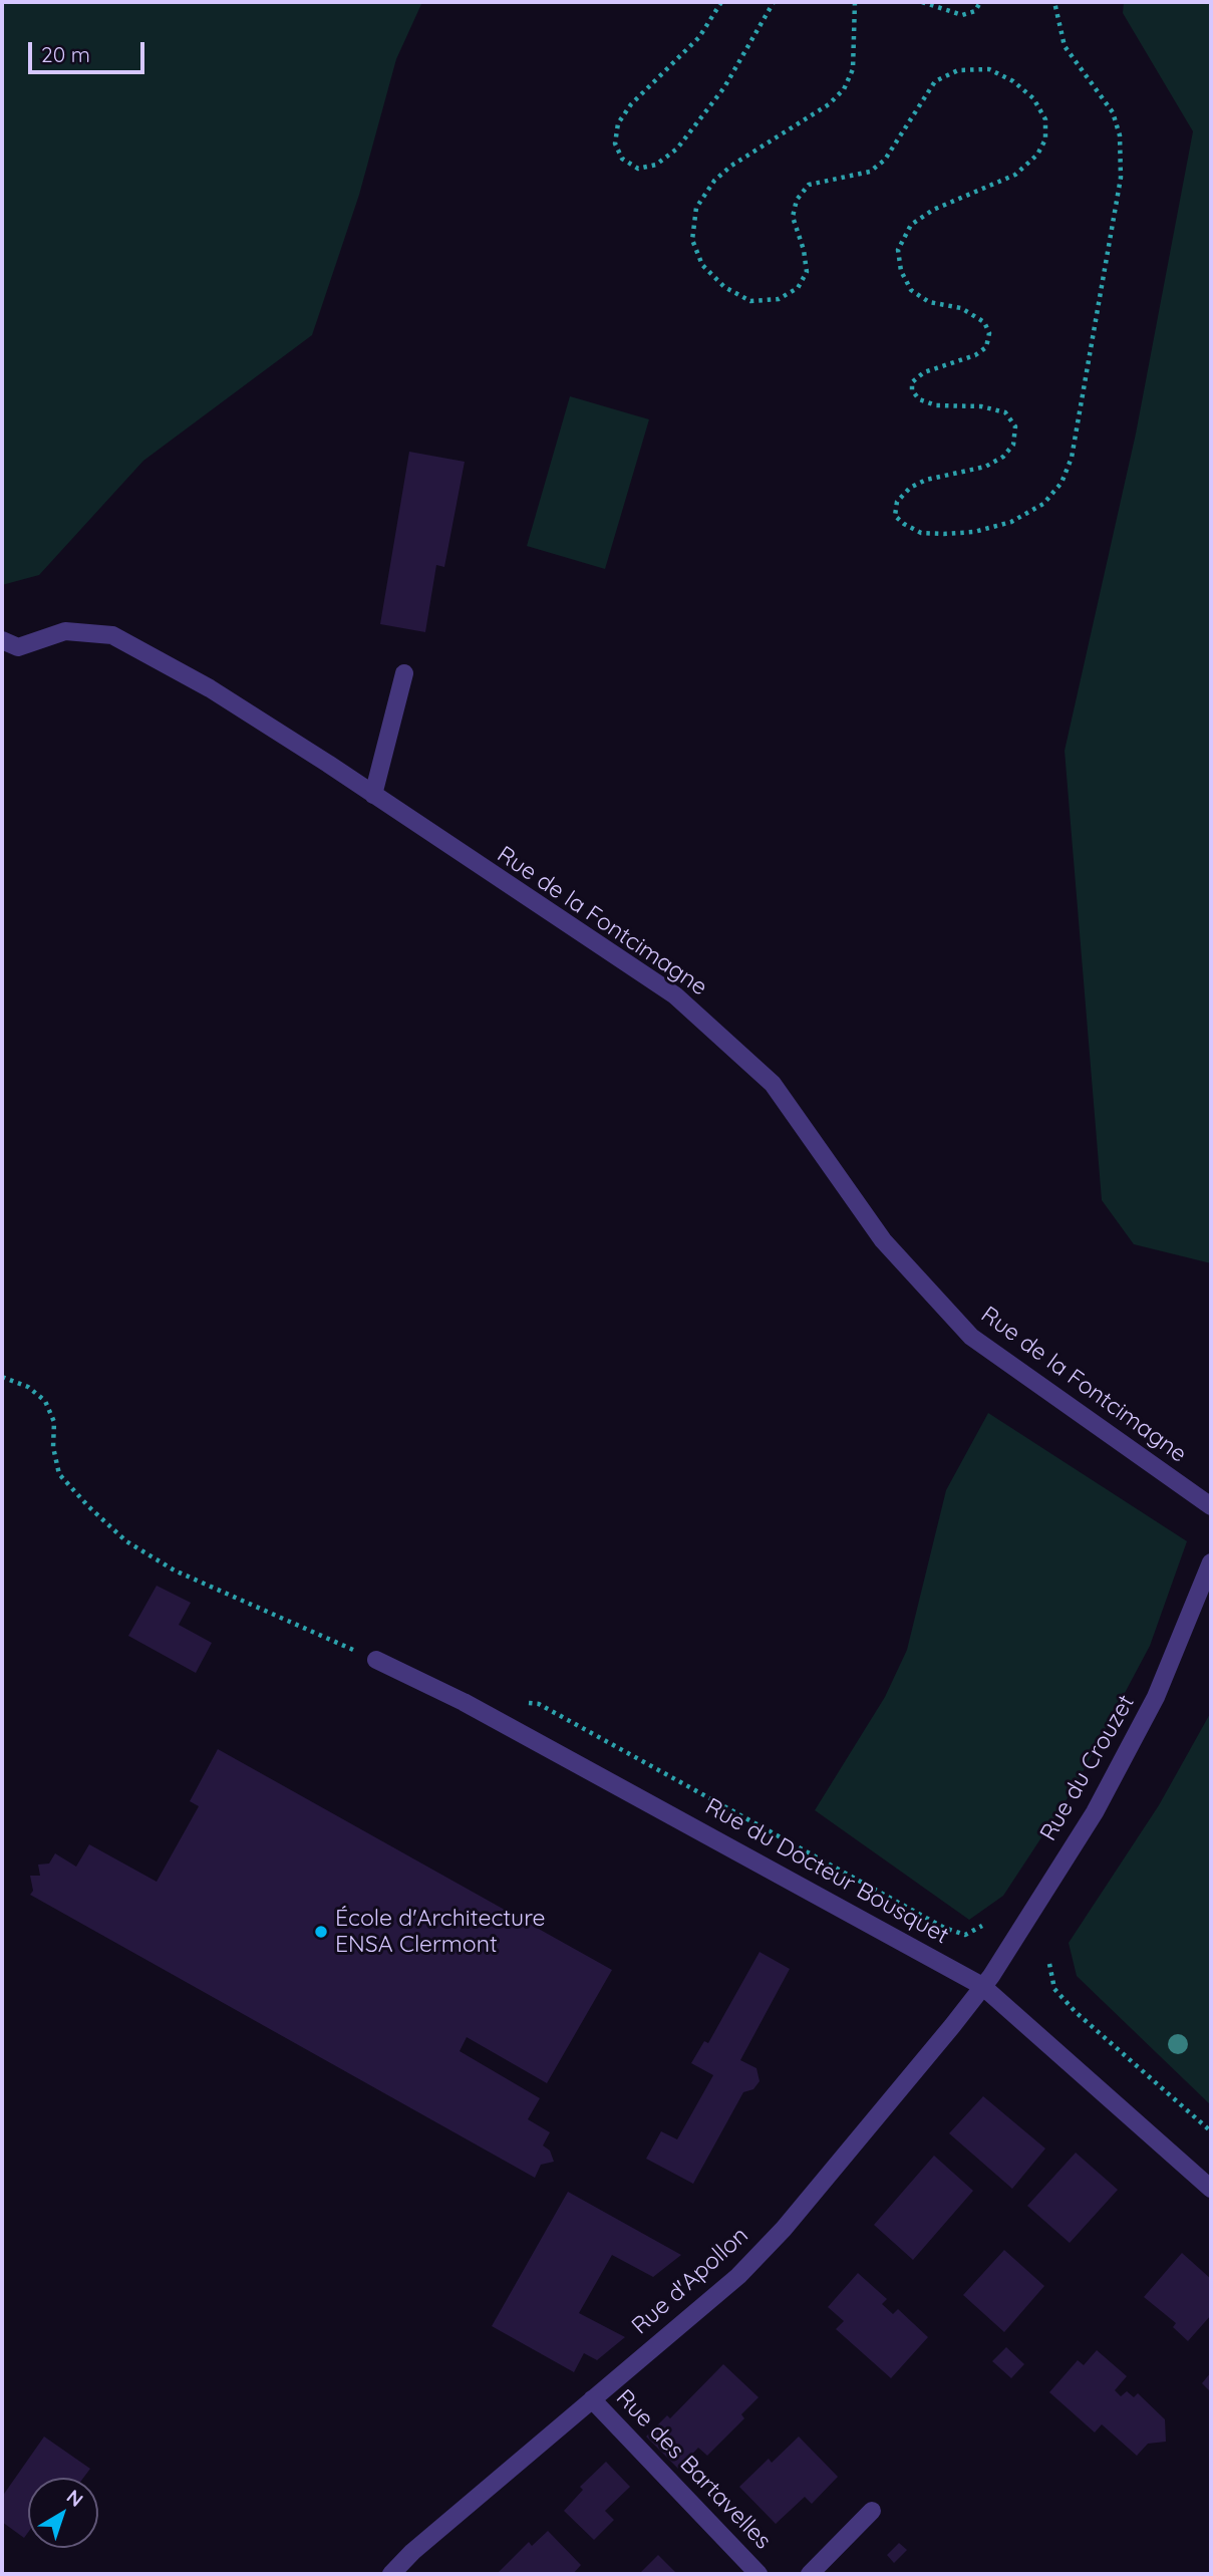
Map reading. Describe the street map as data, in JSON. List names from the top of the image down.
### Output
{
  "streets": {
    "street": [
      "Rue de la Fontcimagne",
      "Rue du Crouzet",
      "Rue du Docteur Bousquet",
      "Rue d'Apollon",
      "Rue des Bartavelles"
    ]
  },
  "crossings": [
    ["Rue du Crouzet", "Rue du Docteur Bousquet"],
    ["Rue du Crouzet", "Rue d'Apollon"],
    ["Rue du Docteur Bousquet", "Rue d'Apollon"],
    ["Rue d'Apollon", "Rue des Bartavelles"]
  ],
  "places": ["École d'Architecture ENSA Clermont"],
  "scale_bar": "20 m",
  "north": "top right"
}
